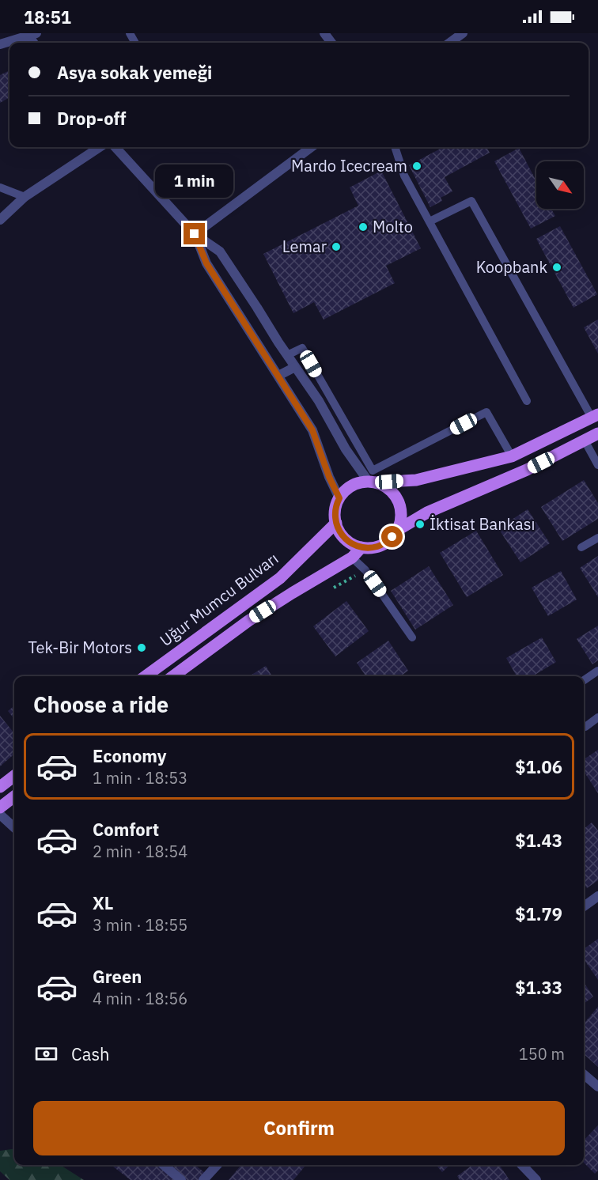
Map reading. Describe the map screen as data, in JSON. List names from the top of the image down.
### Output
{
  "streets": {
    "main road": ["Uğur Mumcu Bulvarı"]
  },
  "places": [
    "Mardo Icecream",
    "Molto",
    "Lemar",
    "Koopbank",
    "İktisat Bankası",
    "Tek-Bir Motors"
  ],
  "north": "bottom right",
  "page": {
    "status": "18:51",
    "banner": ["Asya sokak yemeği", "Drop-off"],
    "bubble": "1 min",
    "heading": "Choose a ride",
    "list": [
      {
        "name": "Economy",
        "note": "1 min · 18:53",
        "value": "$1.06"
      },
      {
        "name": "Comfort",
        "note": "2 min · 18:54",
        "value": "$1.43"
      },
      {
        "name": "XL",
        "note": "3 min · 18:55",
        "value": "$1.79"
      },
      {
        "name": "Green",
        "note": "4 min · 18:56",
        "value": "$1.33"
      }
    ],
    "pay": ["Cash", "150 m"],
    "buttons": "Confirm"
  }
}
